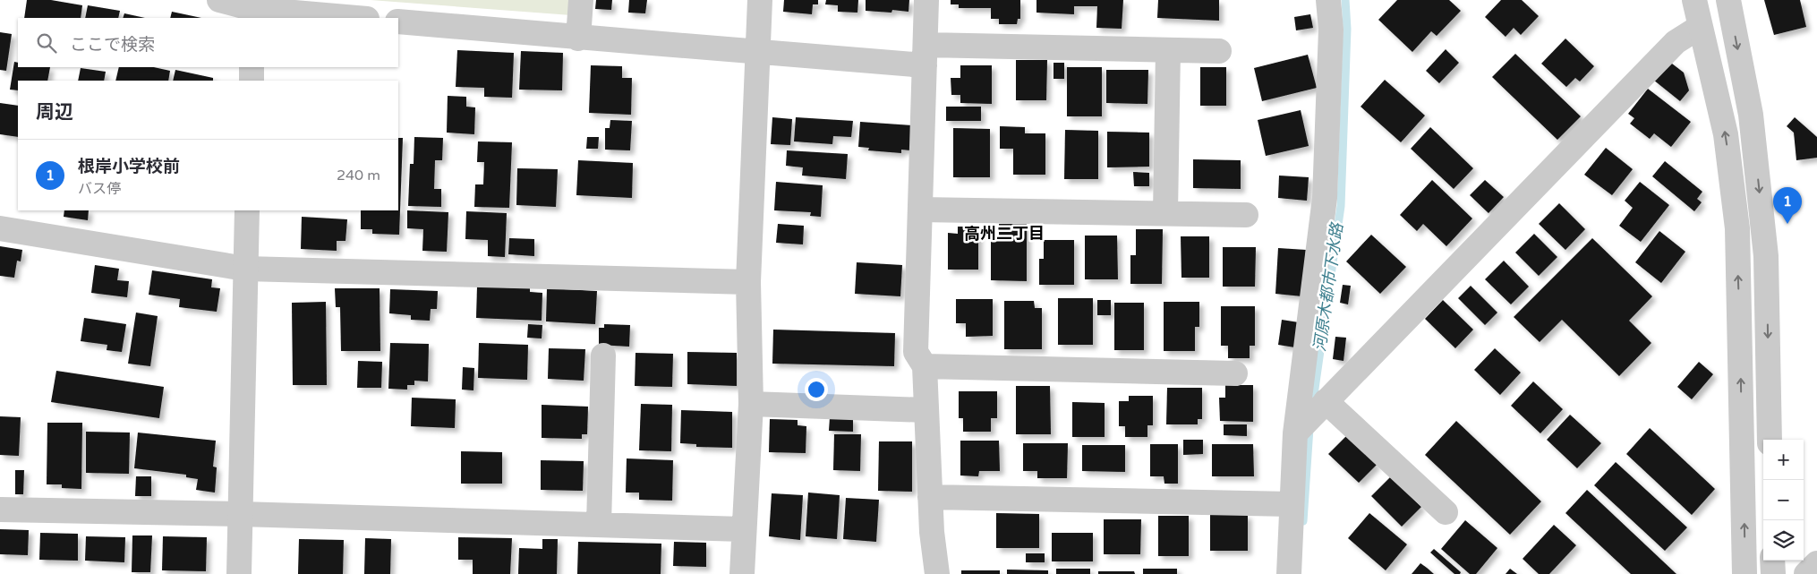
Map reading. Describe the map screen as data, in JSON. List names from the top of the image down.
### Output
{
  "districts": ["高州二丁目"],
  "water": ["河原木都市下水路"],
  "page": {
    "search": "ここで検索",
    "heading": "周辺",
    "list": [
      {
        "mark": "1",
        "name": "根岸小学校前",
        "note": "バス停",
        "value": "240 m"
      }
    ],
    "pins": "1",
    "map_buttons": ["+", "−"]
  }
}
